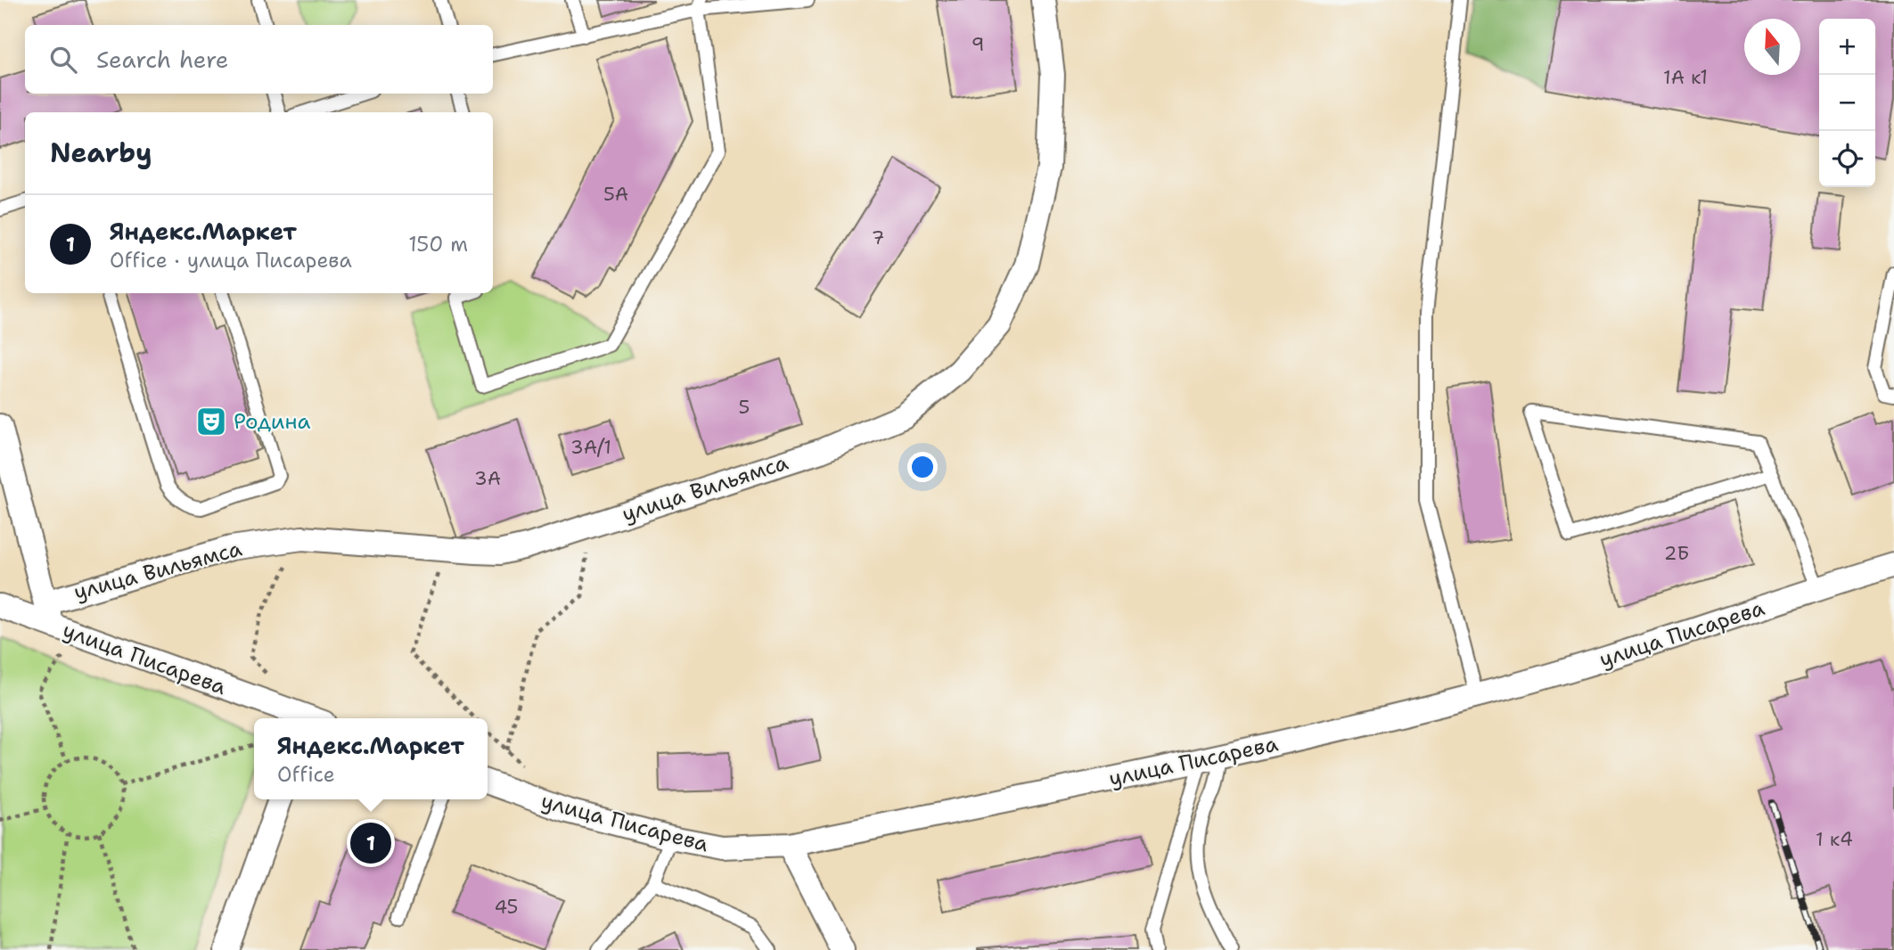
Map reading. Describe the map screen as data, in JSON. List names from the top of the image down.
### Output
{
  "streets": {
    "street": ["улица Вильямса", "улица Писарева"]
  },
  "crossings": [
    ["улица Вильямса", "улица Писарева"]
  ],
  "places": {
    "theatre": ["Родина"]
  },
  "house_numbers": [
    "9",
    "1А к1",
    "5А",
    "7",
    "5",
    "3А/1",
    "3А",
    "2Б",
    "1 к4",
    "45"
  ],
  "north": "top",
  "page": {
    "map_buttons": ["+", "−"],
    "search": "Search here",
    "heading": "Nearby",
    "list": [
      {
        "mark": "1",
        "name": "Яндекс.Маркет",
        "note": "Office · улица Писарева",
        "value": "150 m"
      }
    ],
    "popup": ["Яндекс.Маркет", "Office"],
    "pins": "1"
  }
}
